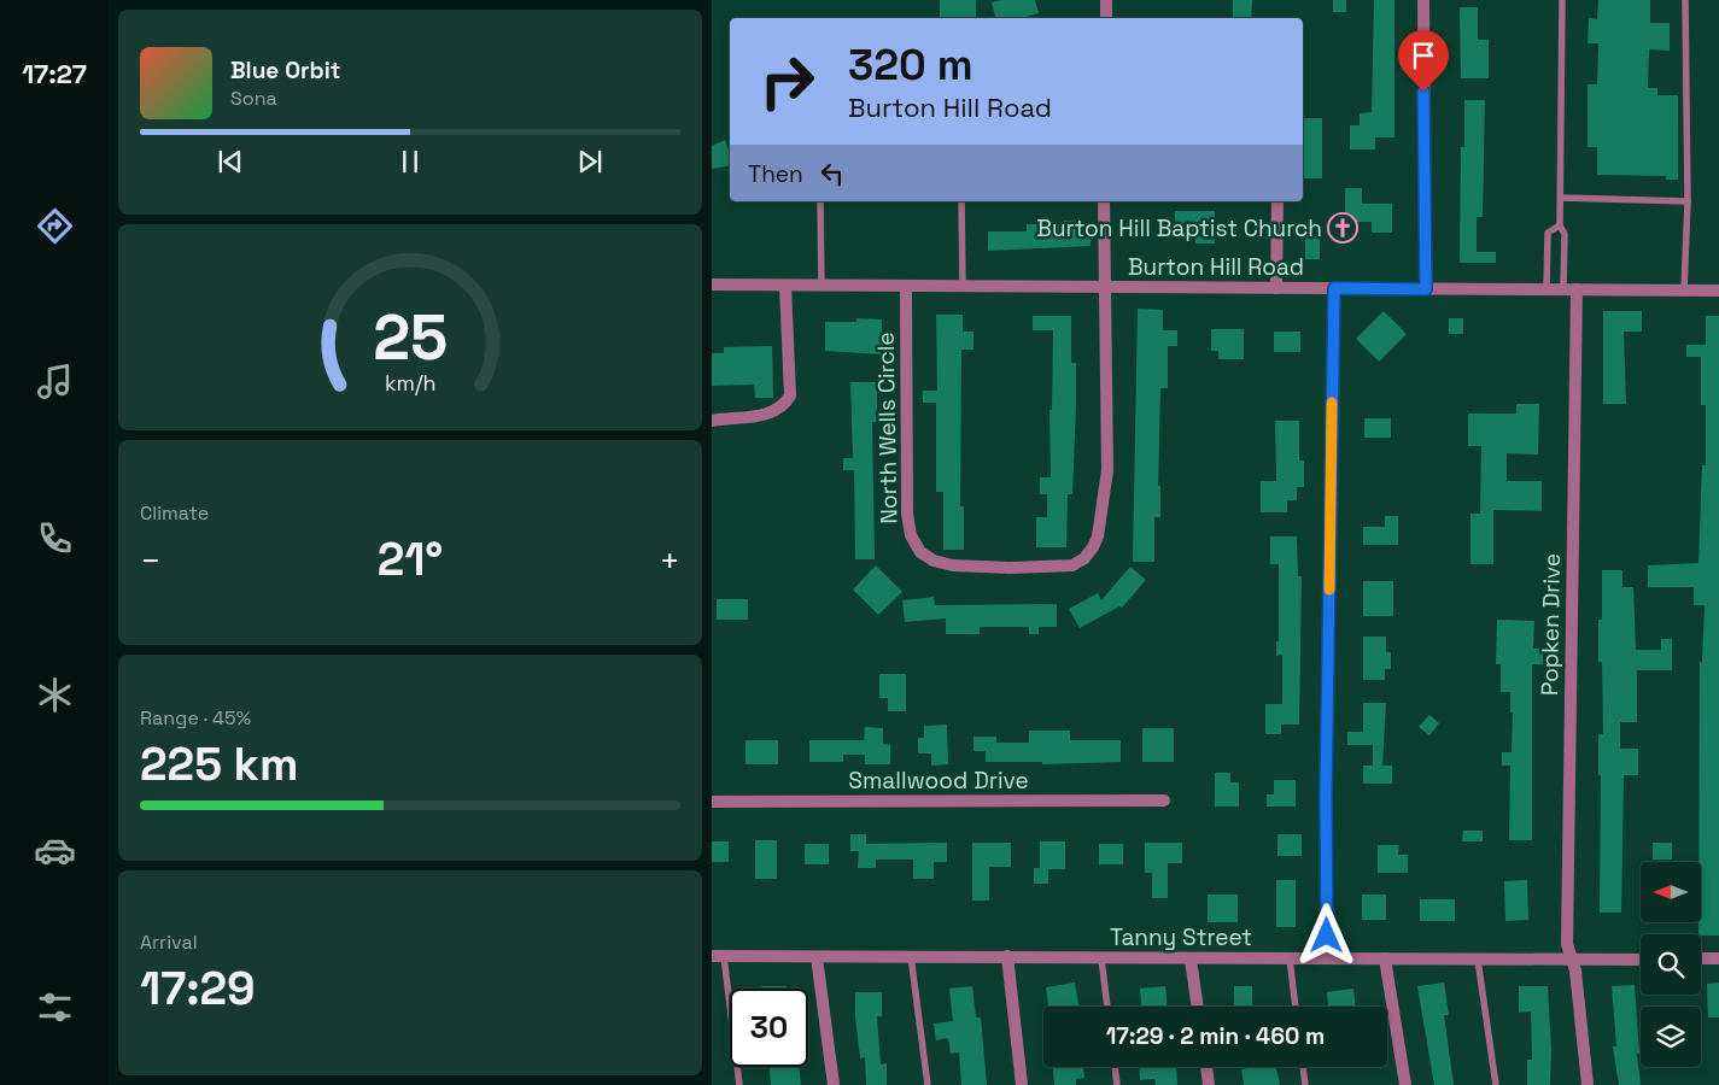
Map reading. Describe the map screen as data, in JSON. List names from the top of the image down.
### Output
{
  "streets": {
    "street": [
      "Burton Hill Road",
      "North Wells Circle",
      "Popken Drive",
      "Smallwood Drive",
      "Tanny Street"
    ]
  },
  "crossings": [
    ["Burton Hill Road", "North Wells Circle"],
    ["Burton Hill Road", "Popken Drive"],
    ["Popken Drive", "Tanny Street"]
  ],
  "places": {
    "church": ["Burton Hill Baptist Church"]
  },
  "north": "left",
  "page": {
    "tabs": "17:27",
    "turn": ["320 m", "Burton Hill Road"],
    "song": ["Blue Orbit", "Sona"],
    "then": "Then",
    "tile": [
      "Climate",
      ["Range · 45%", "225 km"],
      ["Arrival", "17:29"]
    ],
    "heat": ["−", "21°", "+"],
    "limit": "30",
    "trip": "17:29 · 2 min · 460 m",
    "gauge": ["25", "km/h"]
  }
}
